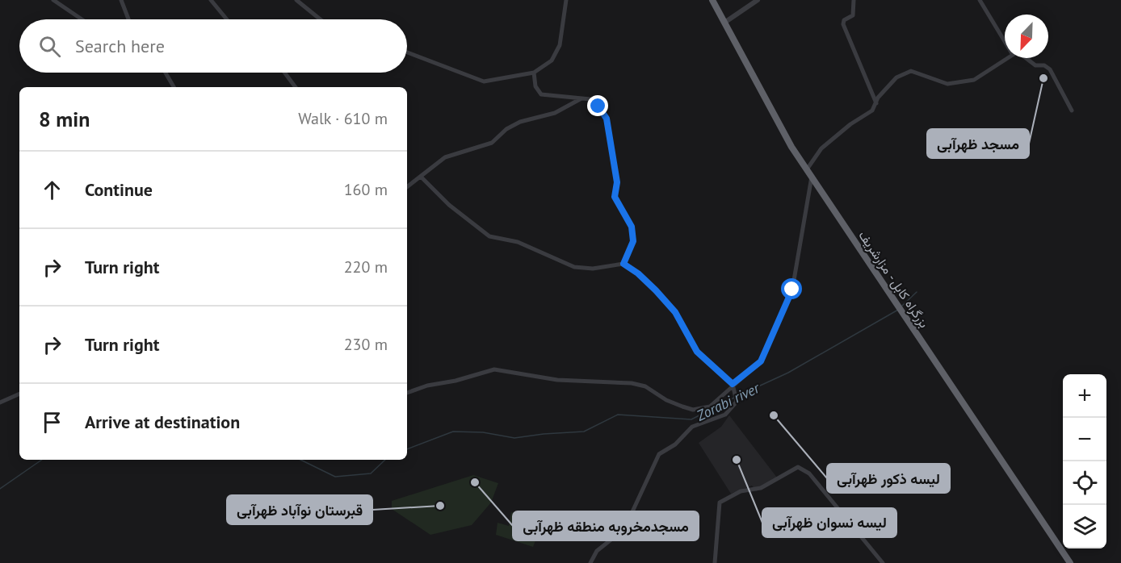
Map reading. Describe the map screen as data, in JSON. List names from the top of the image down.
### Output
{
  "streets": {
    "highway": ["بزرگراه کابل - مزارشریف"]
  },
  "water": ["Zorabi river"],
  "places": [
    "مسجد ظهرآبی",
    "لیسه ذکور ظهرآبی",
    "لیسه نسوان ظهرآبی",
    "مسجدمخروبه منطقه ظهرآبی",
    "قبرستان نوآباد ظهرآبی"
  ],
  "north": "bottom left",
  "page": {
    "search": "Search here",
    "heading": ["8 min", "Walk · 610 m"],
    "list": [
      ["Continue", "160 m"],
      ["Turn right", "220 m"],
      ["Turn right", "230 m"],
      "Arrive at destination"
    ],
    "map_buttons": ["+", "−"]
  }
}
